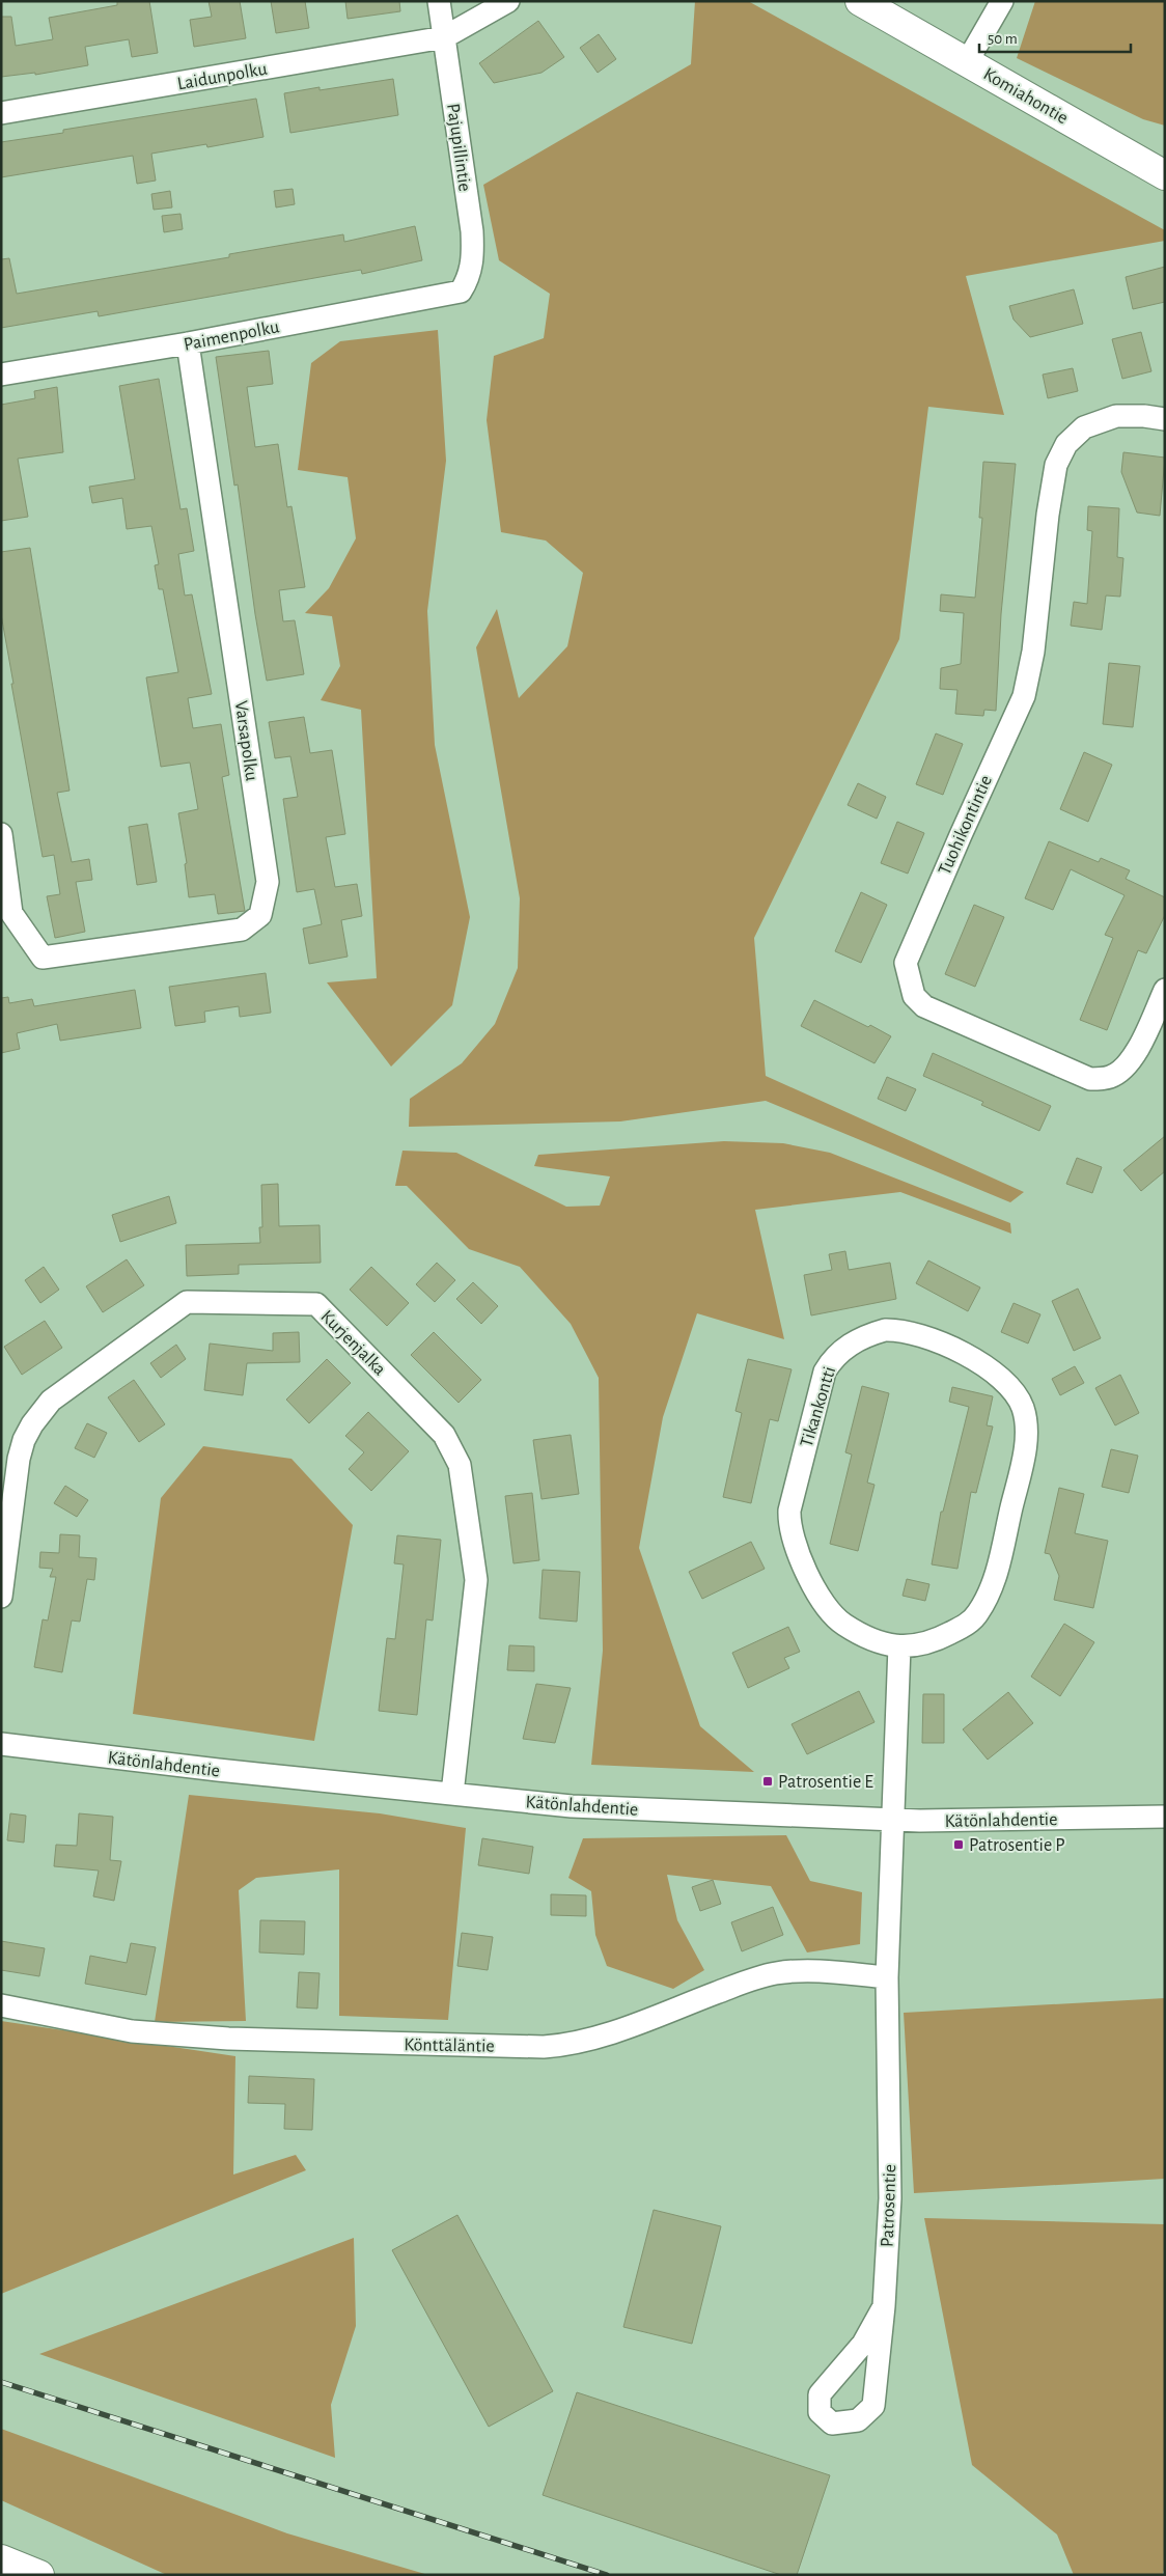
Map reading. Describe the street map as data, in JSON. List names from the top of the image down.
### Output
{
  "streets": {
    "main road": ["Komiahontie"],
    "street": [
      "Laidunpolku",
      "Pajupillintie",
      "Paimenpolku",
      "Varsapolku",
      "Tuohikontintie",
      "Kurjenjalka",
      "Tikankontti",
      "Kätönlahdentie",
      "Könttäläntie",
      "Patrosentie"
    ]
  },
  "crossings": [
    ["Laidunpolku", "Pajupillintie"],
    ["Pajupillintie", "Paimenpolku"],
    ["Paimenpolku", "Varsapolku"],
    ["Kurjenjalka", "Kätönlahdentie"],
    ["Kätönlahdentie", "Patrosentie"],
    ["Könttäläntie", "Patrosentie"]
  ],
  "places": {
    "transit": ["Patrosentie E", "Patrosentie P"]
  },
  "scale_bar": "50 m"
}
